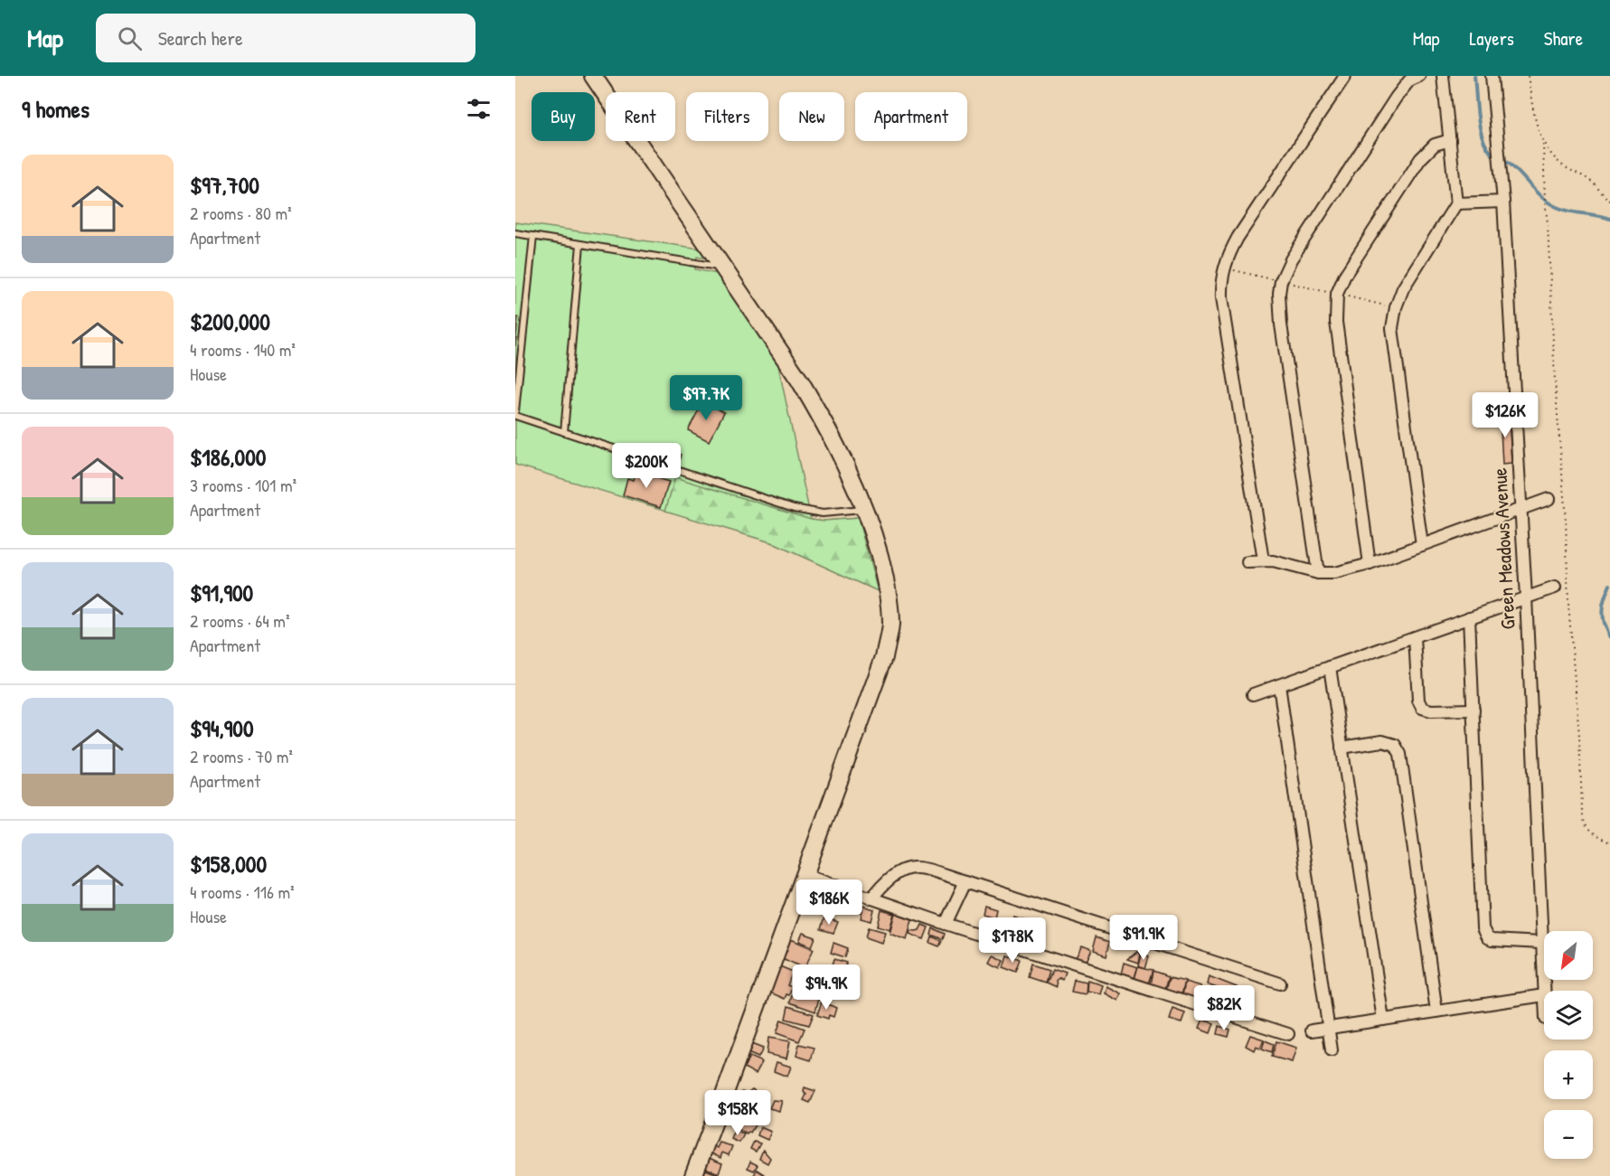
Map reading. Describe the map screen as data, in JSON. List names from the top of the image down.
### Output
{
  "streets": {
    "street": ["Green Meadows Avenue"]
  },
  "north": "bottom left",
  "page": {
    "header": "Map",
    "search": "Search here",
    "nav": ["Map", "Layers", "Share"],
    "heading": "9 homes",
    "chip": [
      "Buy",
      "Rent",
      "Filters",
      "New",
      "Apartment"
    ],
    "list": [
      {
        "name": "$97,700",
        "note": "2 rooms · 80 m² · Apartment"
      },
      {
        "name": "$200,000",
        "note": "4 rooms · 140 m² · House"
      },
      {
        "name": "$186,000",
        "note": "3 rooms · 101 m² · Apartment"
      },
      {
        "name": "$91,900",
        "note": "2 rooms · 64 m² · Apartment"
      },
      {
        "name": "$94,900",
        "note": "2 rooms · 70 m² · Apartment"
      },
      {
        "name": "$158,000",
        "note": "4 rooms · 116 m² · House"
      }
    ],
    "price": [
      "$97.7K",
      "$126K",
      "$200K",
      "$186K",
      "$91.9K",
      "$178K",
      "$94.9K",
      "$82K",
      "$158K"
    ],
    "map_buttons": ["+", "−"]
  }
}
